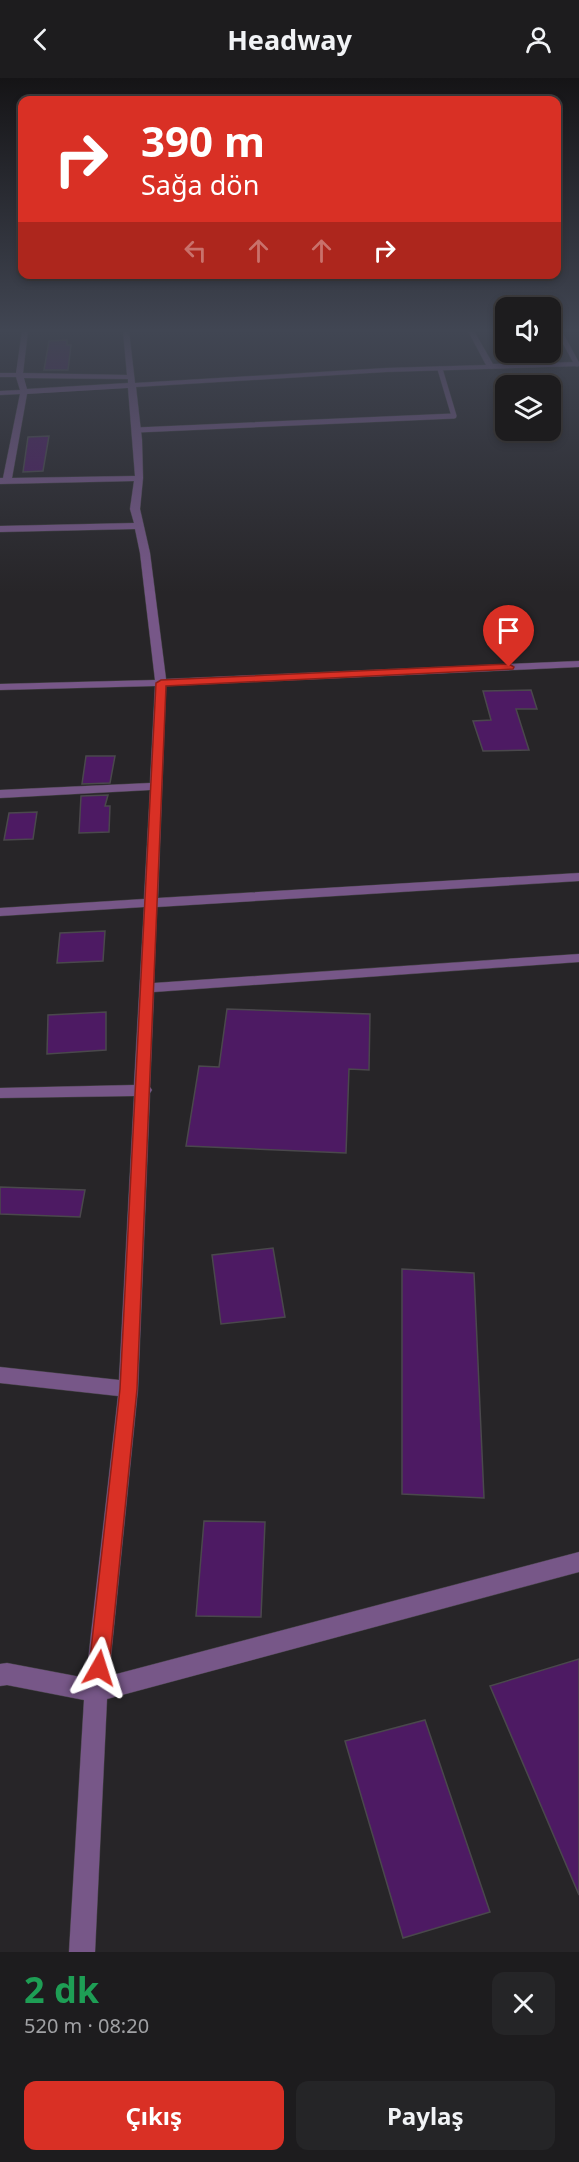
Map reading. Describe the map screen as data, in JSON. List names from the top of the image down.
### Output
{
  "page": {
    "header": "Headway",
    "turn": ["390 m", "Sağa dön"],
    "heading": ["2 dk", "520 m · 08:20"],
    "buttons": ["Çıkış", "Paylaş"]
  }
}
